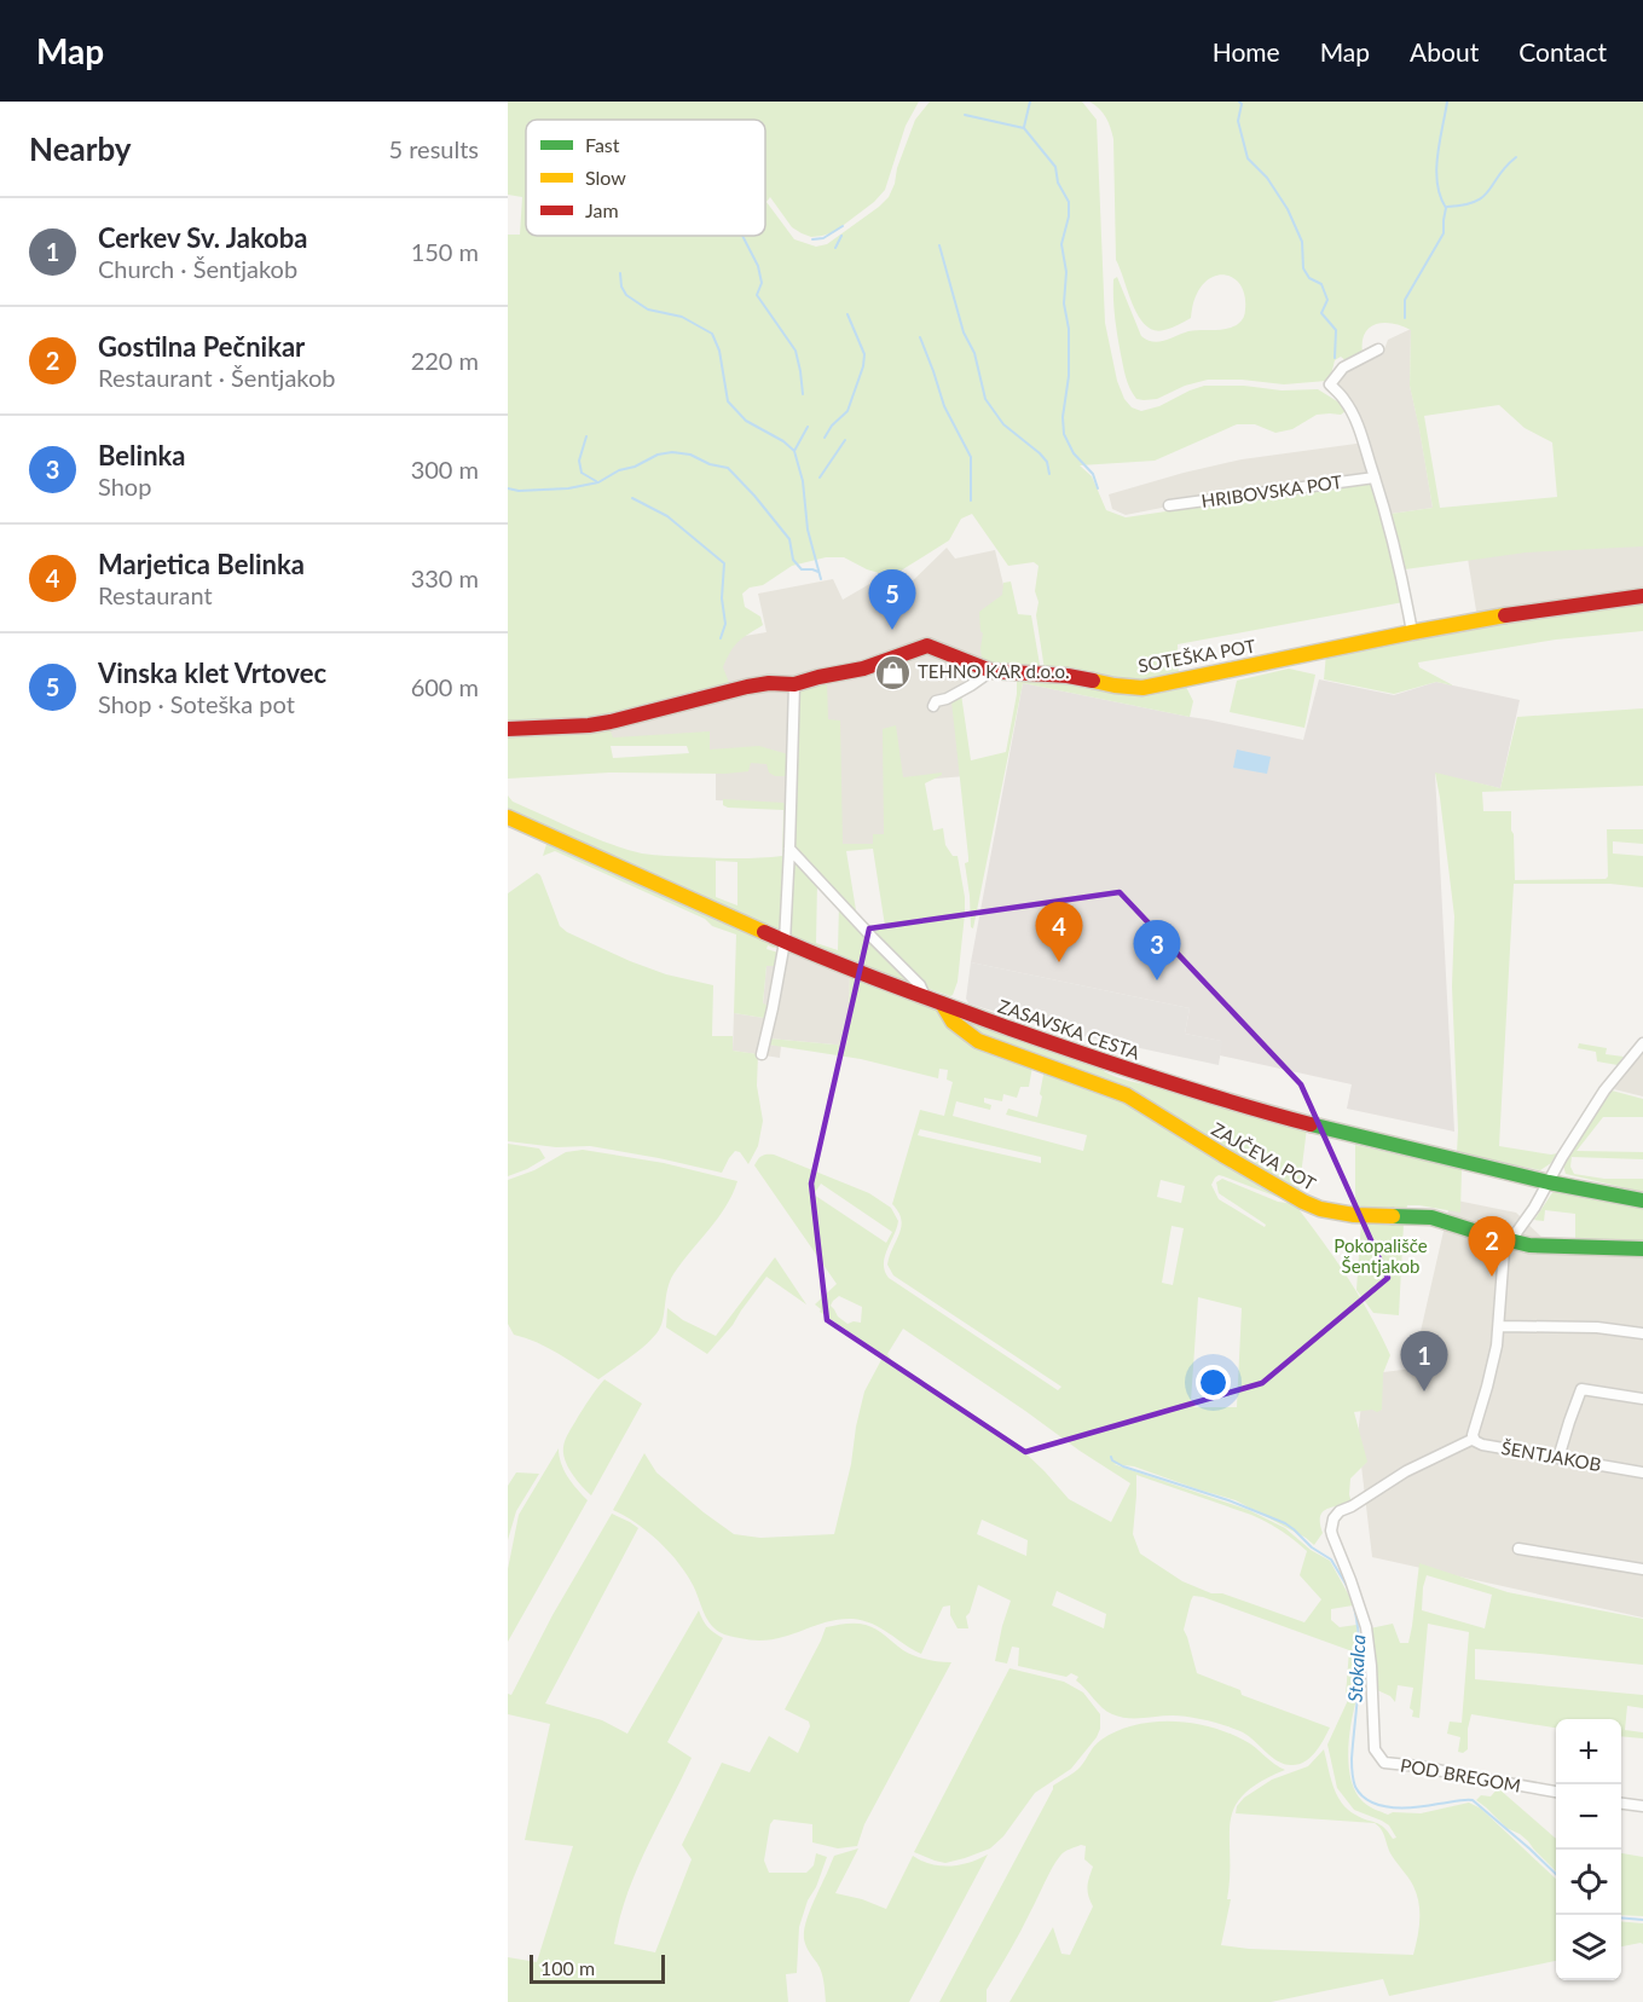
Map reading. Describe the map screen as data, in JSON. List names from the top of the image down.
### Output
{
  "streets": {
    "street": [
      "HRIBOVSKA POT",
      "SOTEŠKA POT",
      "ZASAVSKA CESTA",
      "ZAJČEVA POT",
      "ŠENTJAKOB",
      "POD BREGOM"
    ]
  },
  "crossings": [
    ["ZASAVSKA CESTA", "ZAJČEVA POT"],
    ["ŠENTJAKOB", "POD BREGOM"]
  ],
  "water": ["Stokalca"],
  "parks": ["Pokopališče Šentjakob"],
  "places": {
    "shop": ["TEHNO KAR d.o.o."]
  },
  "legend": ["Fast", "Slow", "Jam"],
  "scale_bar": "100 m",
  "page": {
    "header": "Map",
    "nav": [
      "Home",
      "Map",
      "About",
      "Contact"
    ],
    "heading": ["Nearby", "5 results"],
    "list": [
      {
        "mark": "1",
        "name": "Cerkev Sv. Jakoba",
        "note": "Church · Šentjakob",
        "value": "150 m"
      },
      {
        "mark": "2",
        "name": "Gostilna Pečnikar",
        "note": "Restaurant · Šentjakob",
        "value": "220 m"
      },
      {
        "mark": "3",
        "name": "Belinka",
        "note": "Shop",
        "value": "300 m"
      },
      {
        "mark": "4",
        "name": "Marjetica Belinka",
        "note": "Restaurant",
        "value": "330 m"
      },
      {
        "mark": "5",
        "name": "Vinska klet Vrtovec",
        "note": "Shop · Soteška pot",
        "value": "600 m"
      }
    ],
    "pins": [
      "5",
      "4",
      "3",
      "2",
      "1"
    ],
    "map_buttons": ["+", "−"],
    "scale": "100 m"
  }
}
